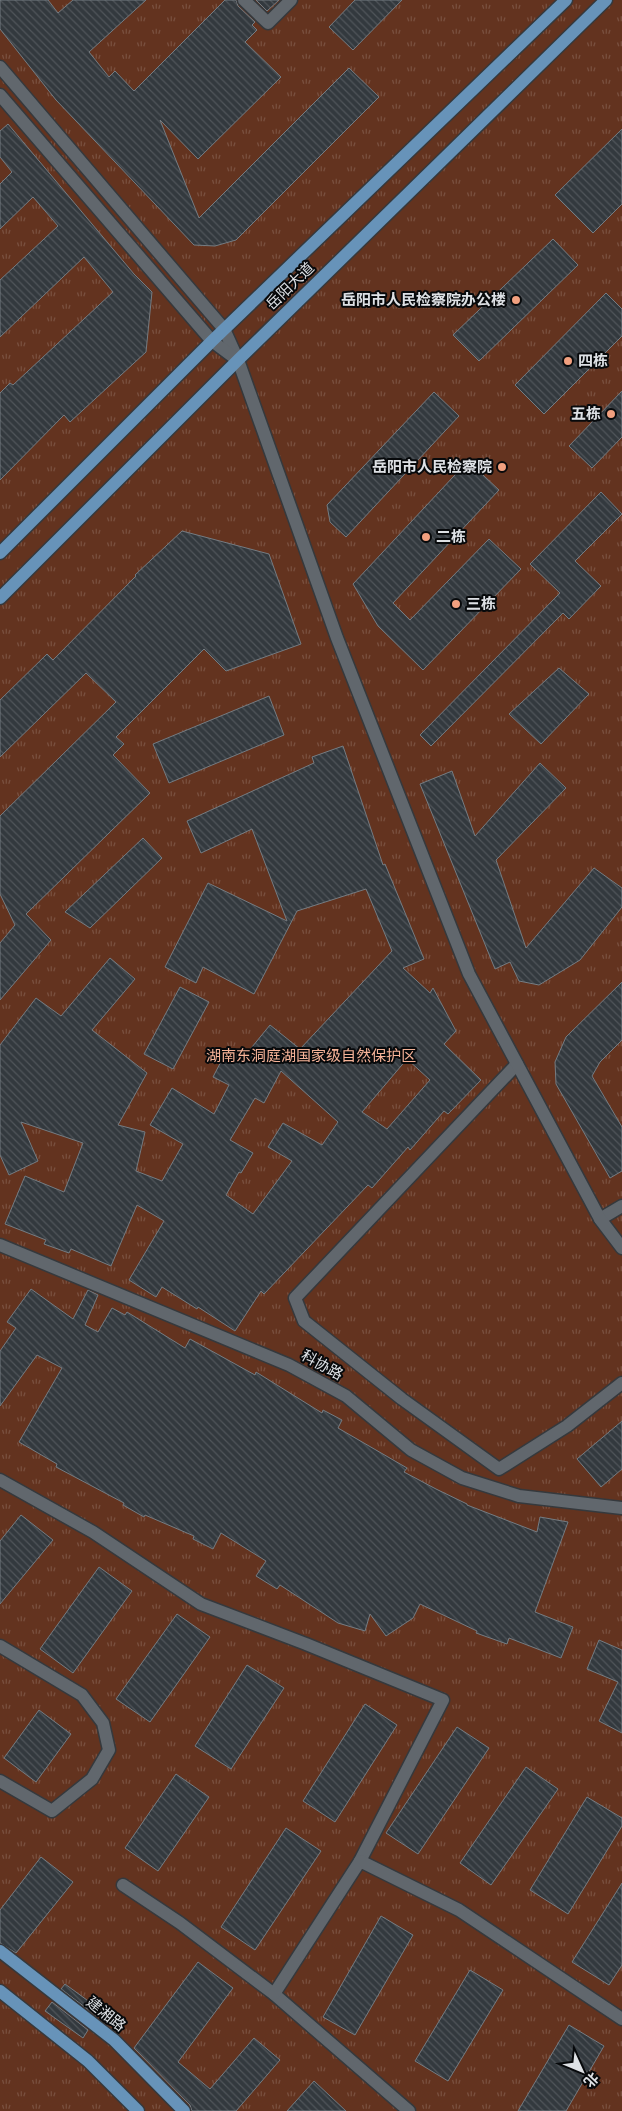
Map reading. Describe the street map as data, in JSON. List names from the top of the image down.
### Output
{
  "streets": {
    "main road": ["岳阳大道", "建湘路"],
    "street": ["科协路"]
  },
  "parks": ["湖南东洞庭湖国家级自然保护区"],
  "places": [
    "岳阳市人民检察院办公楼",
    "四栋",
    "五栋",
    "岳阳市人民检察院",
    "二栋",
    "三栋"
  ],
  "north": "bottom right"
}
